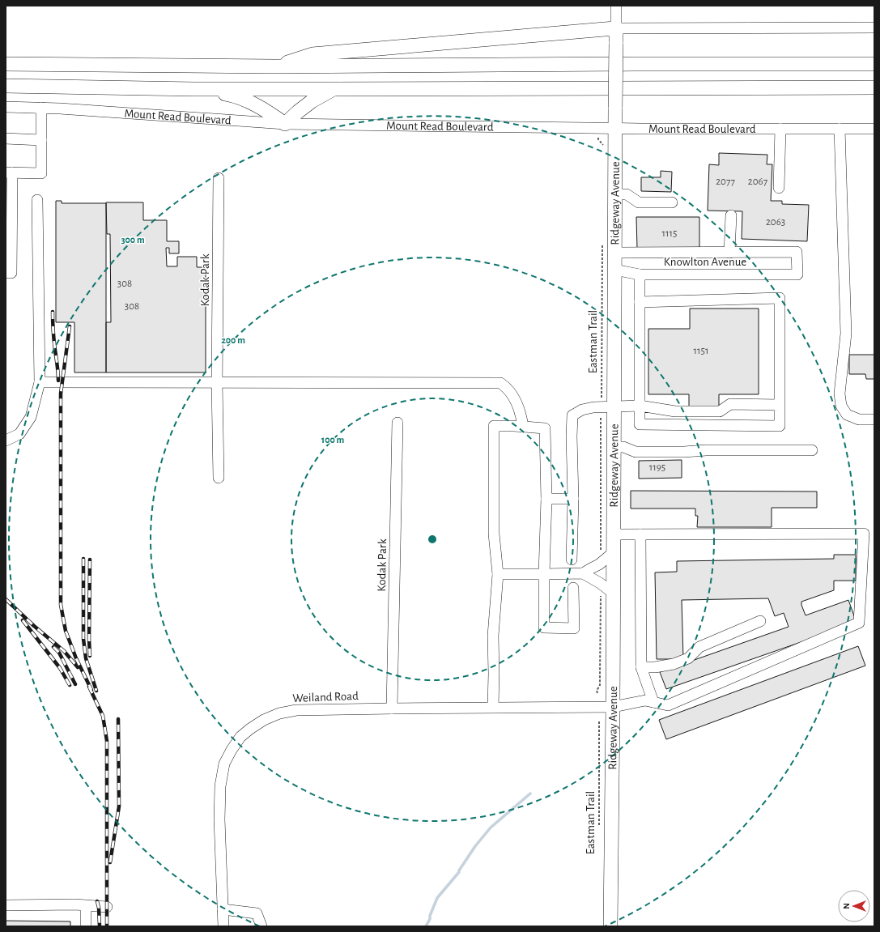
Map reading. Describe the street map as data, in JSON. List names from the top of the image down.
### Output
{
  "streets": {
    "main road": ["Mount Read Boulevard", "Ridgeway Avenue"],
    "street": ["Knowlton Avenue", "Kodak Park", "Weiland Road"],
    "path": ["Eastman Trail"]
  },
  "crossings": [
    ["Mount Read Boulevard", "Ridgeway Avenue"],
    ["Ridgeway Avenue", "Knowlton Avenue"],
    ["Ridgeway Avenue", "Eastman Trail"],
    ["Ridgeway Avenue", "Weiland Road"],
    ["Kodak Park", "Weiland Road"]
  ],
  "house_numbers": [
    "2077",
    "2067",
    "2063",
    "1115",
    "308",
    "308",
    "1151",
    "1195"
  ],
  "north": "left",
  "rings": ["300 m", "200 m", "100 m"]
}
